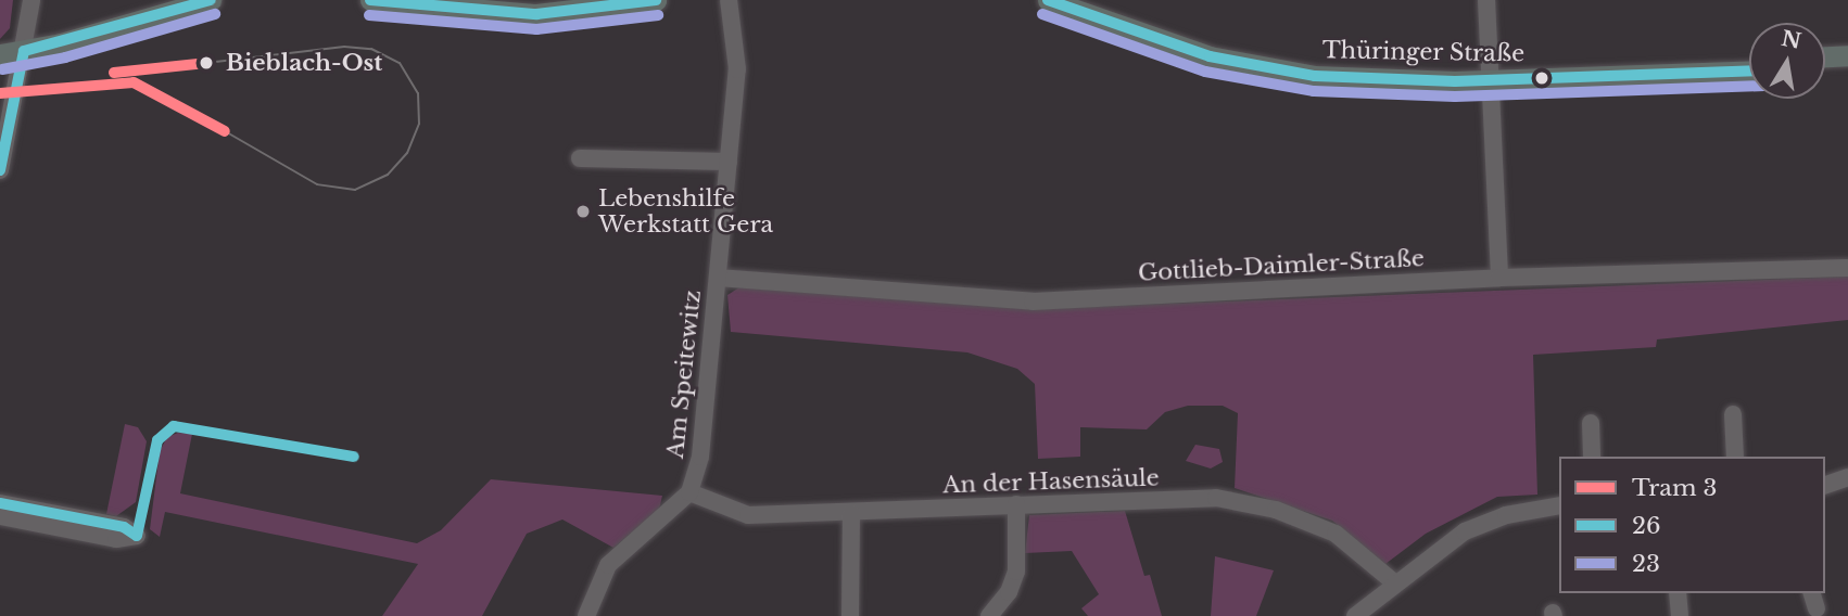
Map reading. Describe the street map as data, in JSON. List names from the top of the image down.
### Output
{
  "streets": {
    "main road": ["Thüringer Straße"],
    "street": ["Gottlieb-Daimler-Straße", "Am Speitewitz", "An der Hasensäule"]
  },
  "crossings": [
    ["Gottlieb-Daimler-Straße", "Am Speitewitz"],
    ["Am Speitewitz", "An der Hasensäule"]
  ],
  "places": ["Bieblach-Ost", "Lebenshilfe Werkstatt Gera"],
  "lines": ["transit line 26", "transit line 23", "tram line 3"],
  "legend": ["Tram 3", "26", "23"],
  "north": "top"
}
